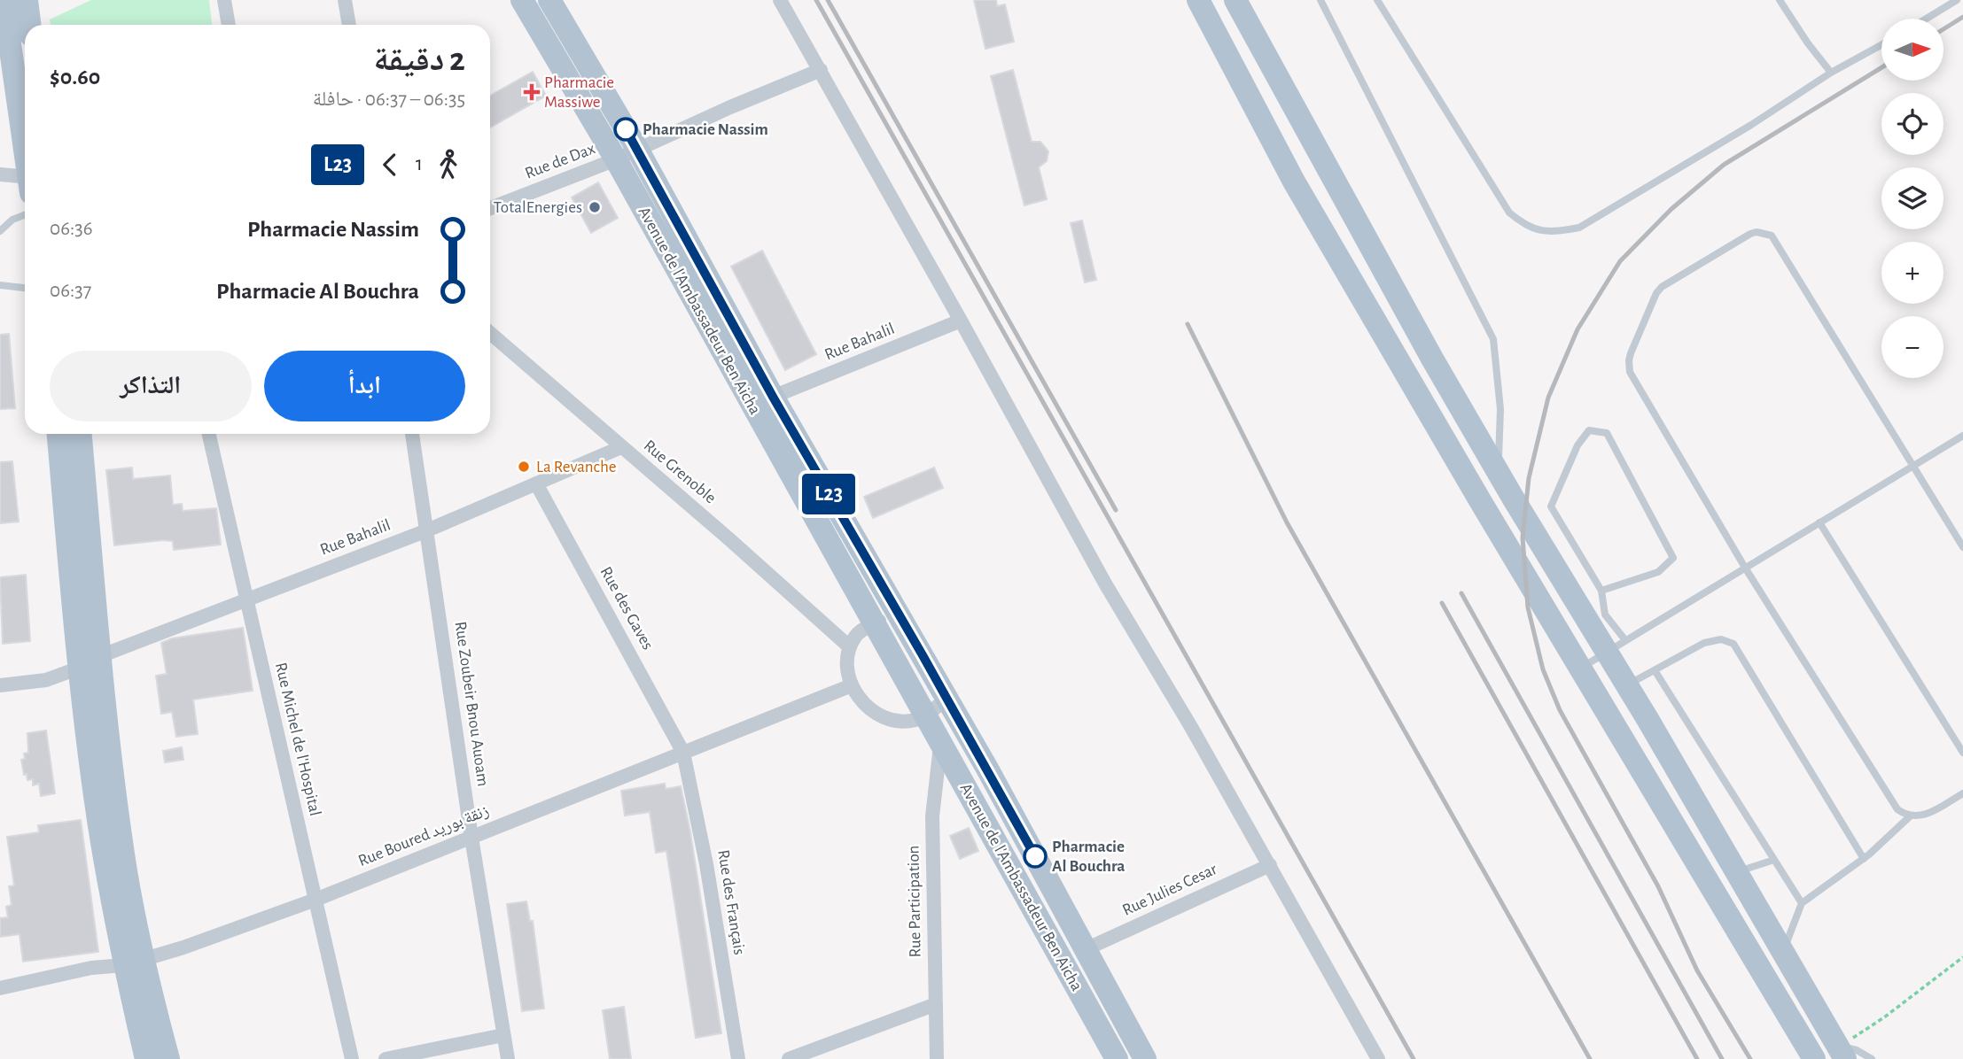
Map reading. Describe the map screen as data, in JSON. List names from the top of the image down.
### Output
{
  "streets": {
    "main road": ["Avenue de l'Ambassadeur Ben Aicha"],
    "street": [
      "Rue de Dax",
      "Rue Bahalil",
      "Rue Grenoble",
      "Rue des Gaves",
      "Rue Zoubeir Bnou Auoam",
      "Rue Michel de l'Hospital",
      "Rue Boured زنقة بوريد",
      "Rue Julies Cesar",
      "Rue Participation",
      "Rue des Français"
    ]
  },
  "crossings": [
    ["Rue de Dax", "Avenue de l'Ambassadeur Ben Aicha"],
    ["Avenue de l'Ambassadeur Ben Aicha", "Rue Bahalil"],
    ["Avenue de l'Ambassadeur Ben Aicha", "Rue Julies Cesar"],
    ["Avenue de l'Ambassadeur Ben Aicha", "Rue Participation"],
    ["Rue Bahalil", "Rue Grenoble"],
    ["Rue Bahalil", "Rue des Gaves"],
    ["Rue Bahalil", "Rue Zoubeir Bnou Auoam"],
    ["Rue Bahalil", "Rue Michel de l'Hospital"],
    ["Rue des Gaves", "Rue Boured زنقة بوريد"],
    ["Rue des Gaves", "Rue des Français"],
    ["Rue Zoubeir Bnou Auoam", "Rue Boured زنقة بوريد"],
    ["Rue Michel de l'Hospital", "Rue Boured زنقة بوريد"],
    ["Rue Boured زنقة بوريد", "Rue des Français"]
  ],
  "places": {
    "health": ["Pharmacie Massiwe"],
    "other": [
      "Pharmacie Nassim",
      "TotalEnergies",
      "La Revanche",
      "Pharmacie Al Bouchra"
    ]
  },
  "lines": ["bus line L23"],
  "north": "right",
  "page": {
    "on_map": "L23",
    "map_buttons": ["+", "−"],
    "heading": ["2 دقيقة", "06:35 – 06:37 · حافلة", "$0.60"],
    "legs": ["1", "L23"],
    "list": [
      {
        "name": "Pharmacie Nassim",
        "value": "06:36"
      },
      {
        "name": "Pharmacie Al Bouchra",
        "value": "06:37"
      }
    ],
    "buttons": ["ابدأ", "التذاكر"]
  }
}
